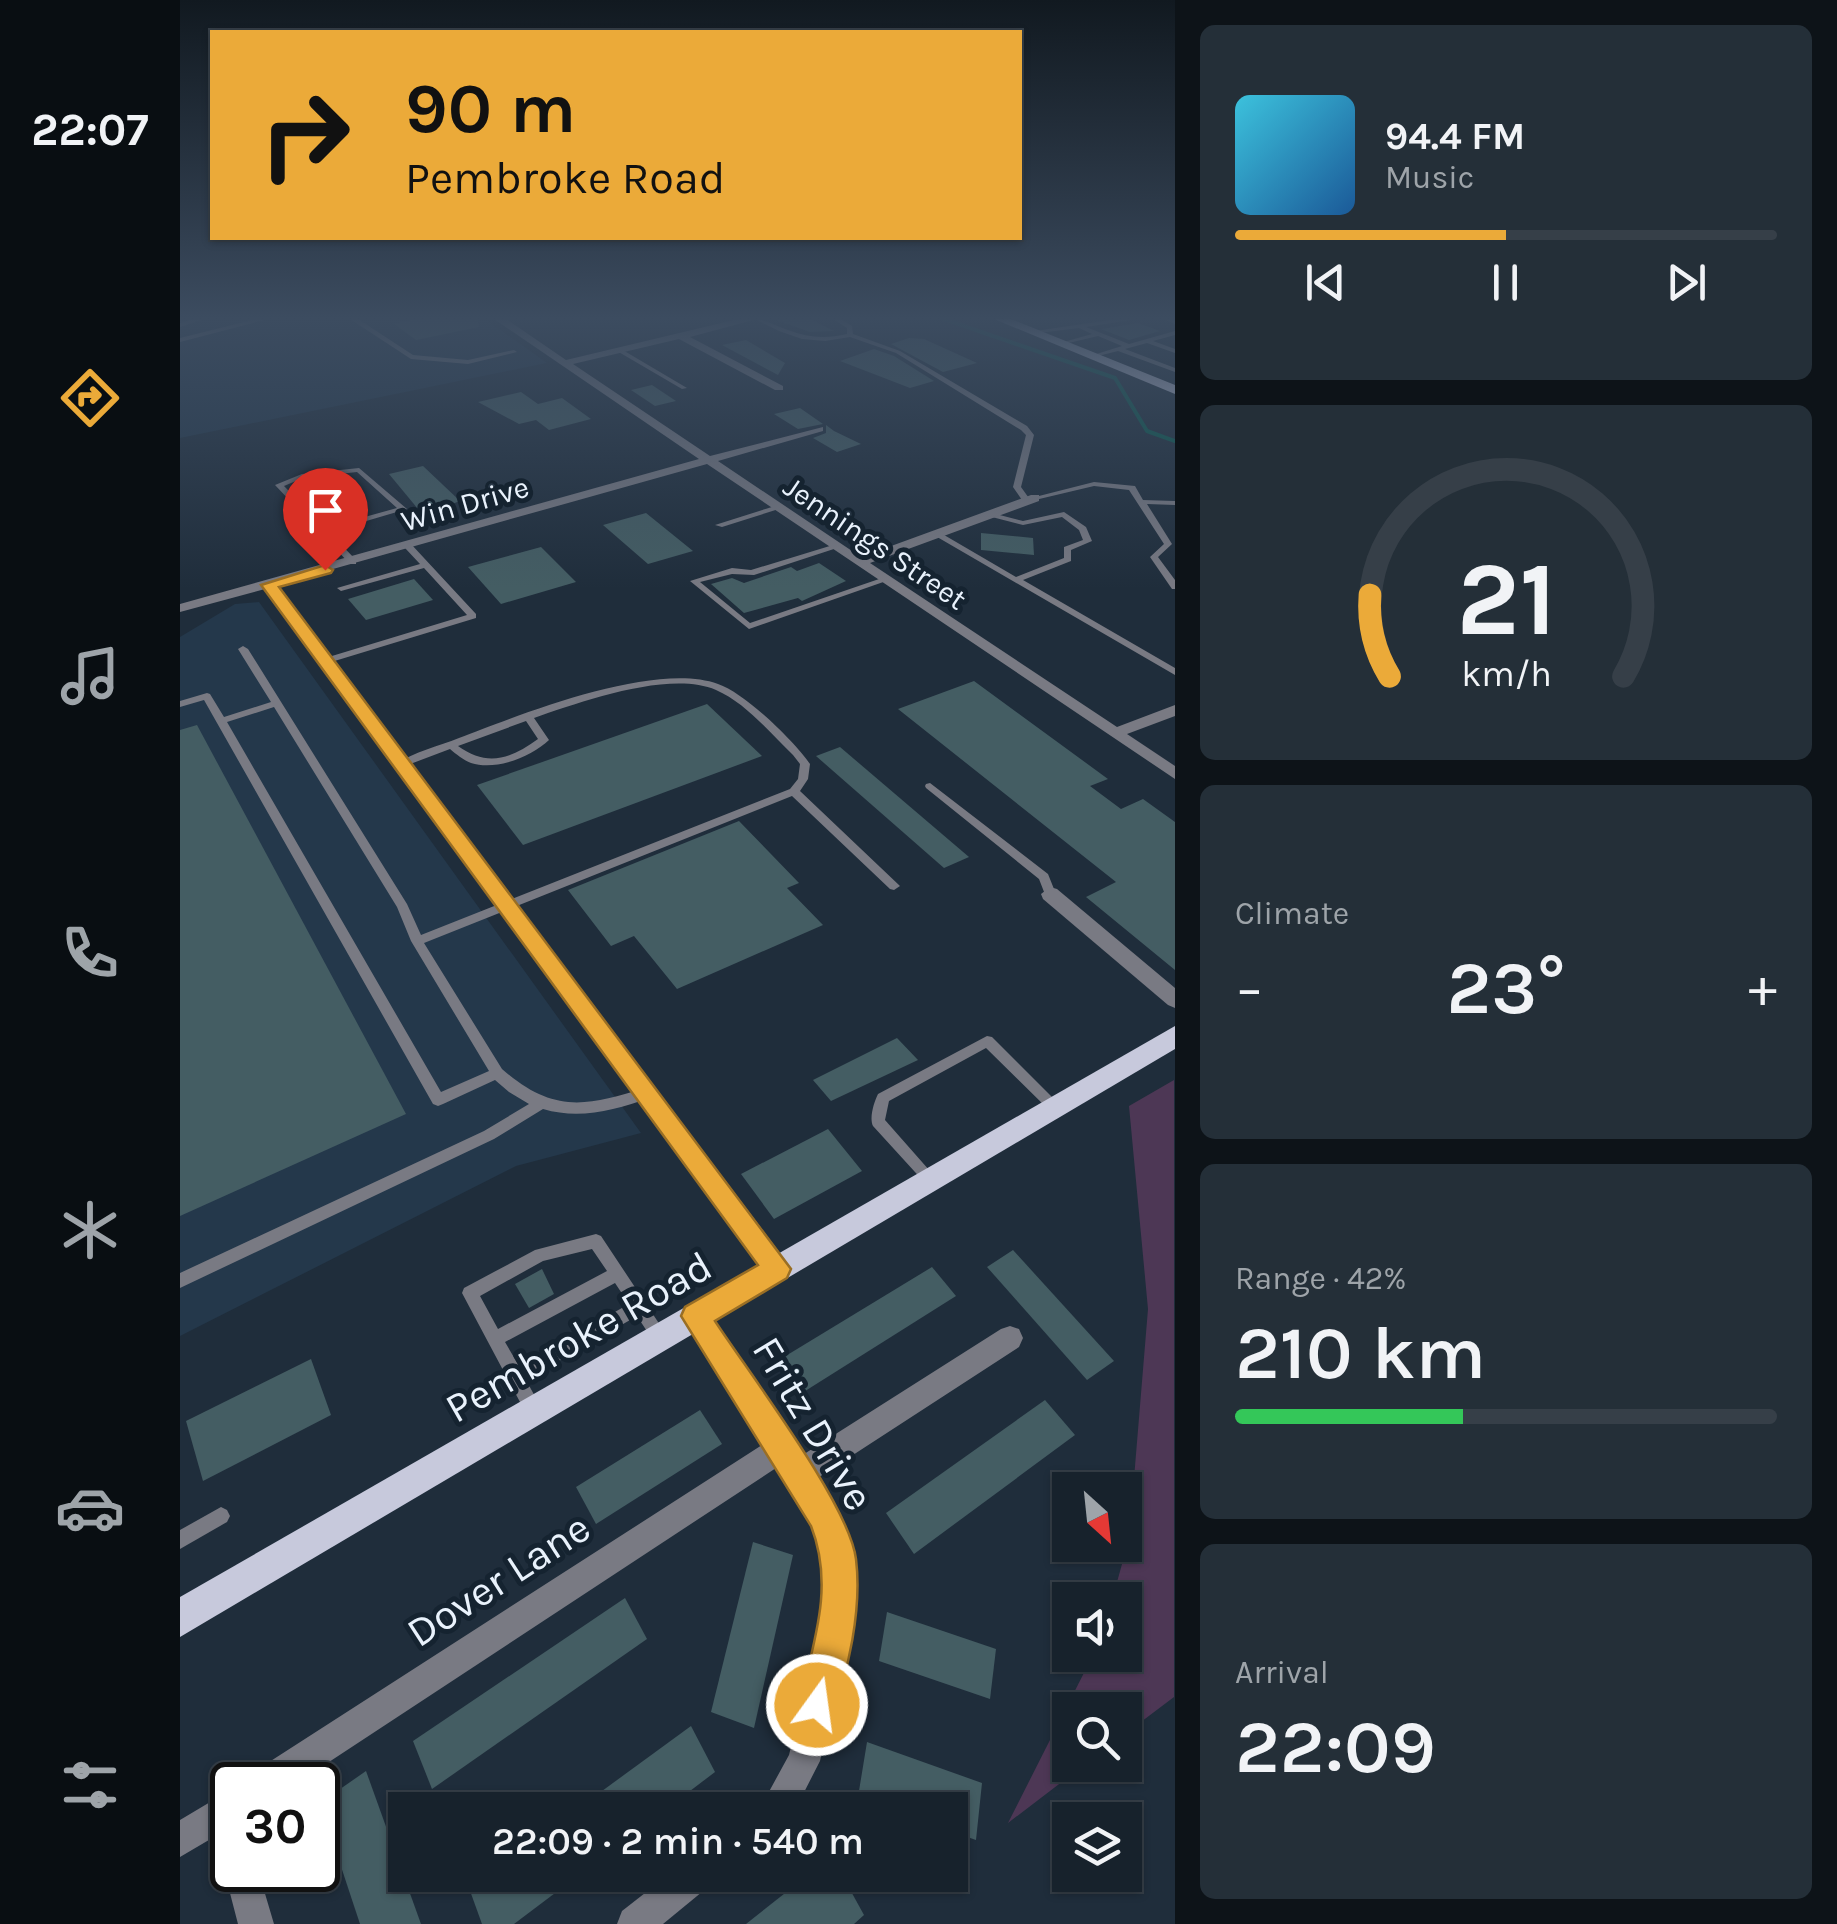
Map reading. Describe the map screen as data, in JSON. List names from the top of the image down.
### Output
{
  "streets": {
    "main road": ["Pembroke Road"],
    "street": [
      "Win Drive",
      "Jennings Street",
      "Fritz Drive",
      "Dover Lane"
    ]
  },
  "crossings": [
    ["Win Drive", "Jennings Street"],
    ["Pembroke Road", "Fritz Drive"],
    ["Fritz Drive", "Dover Lane"]
  ],
  "north": "bottom right",
  "page": {
    "tabs": "22:07",
    "turn": ["90 m", "Pembroke Road"],
    "song": ["94.4 FM", "Music"],
    "tile": [
      "Climate",
      ["Range · 42%", "210 km"],
      ["Arrival", "22:09"]
    ],
    "heat": ["−", "23°", "+"],
    "limit": "30",
    "trip": "22:09 · 2 min · 540 m",
    "gauge": ["21", "km/h"]
  }
}
